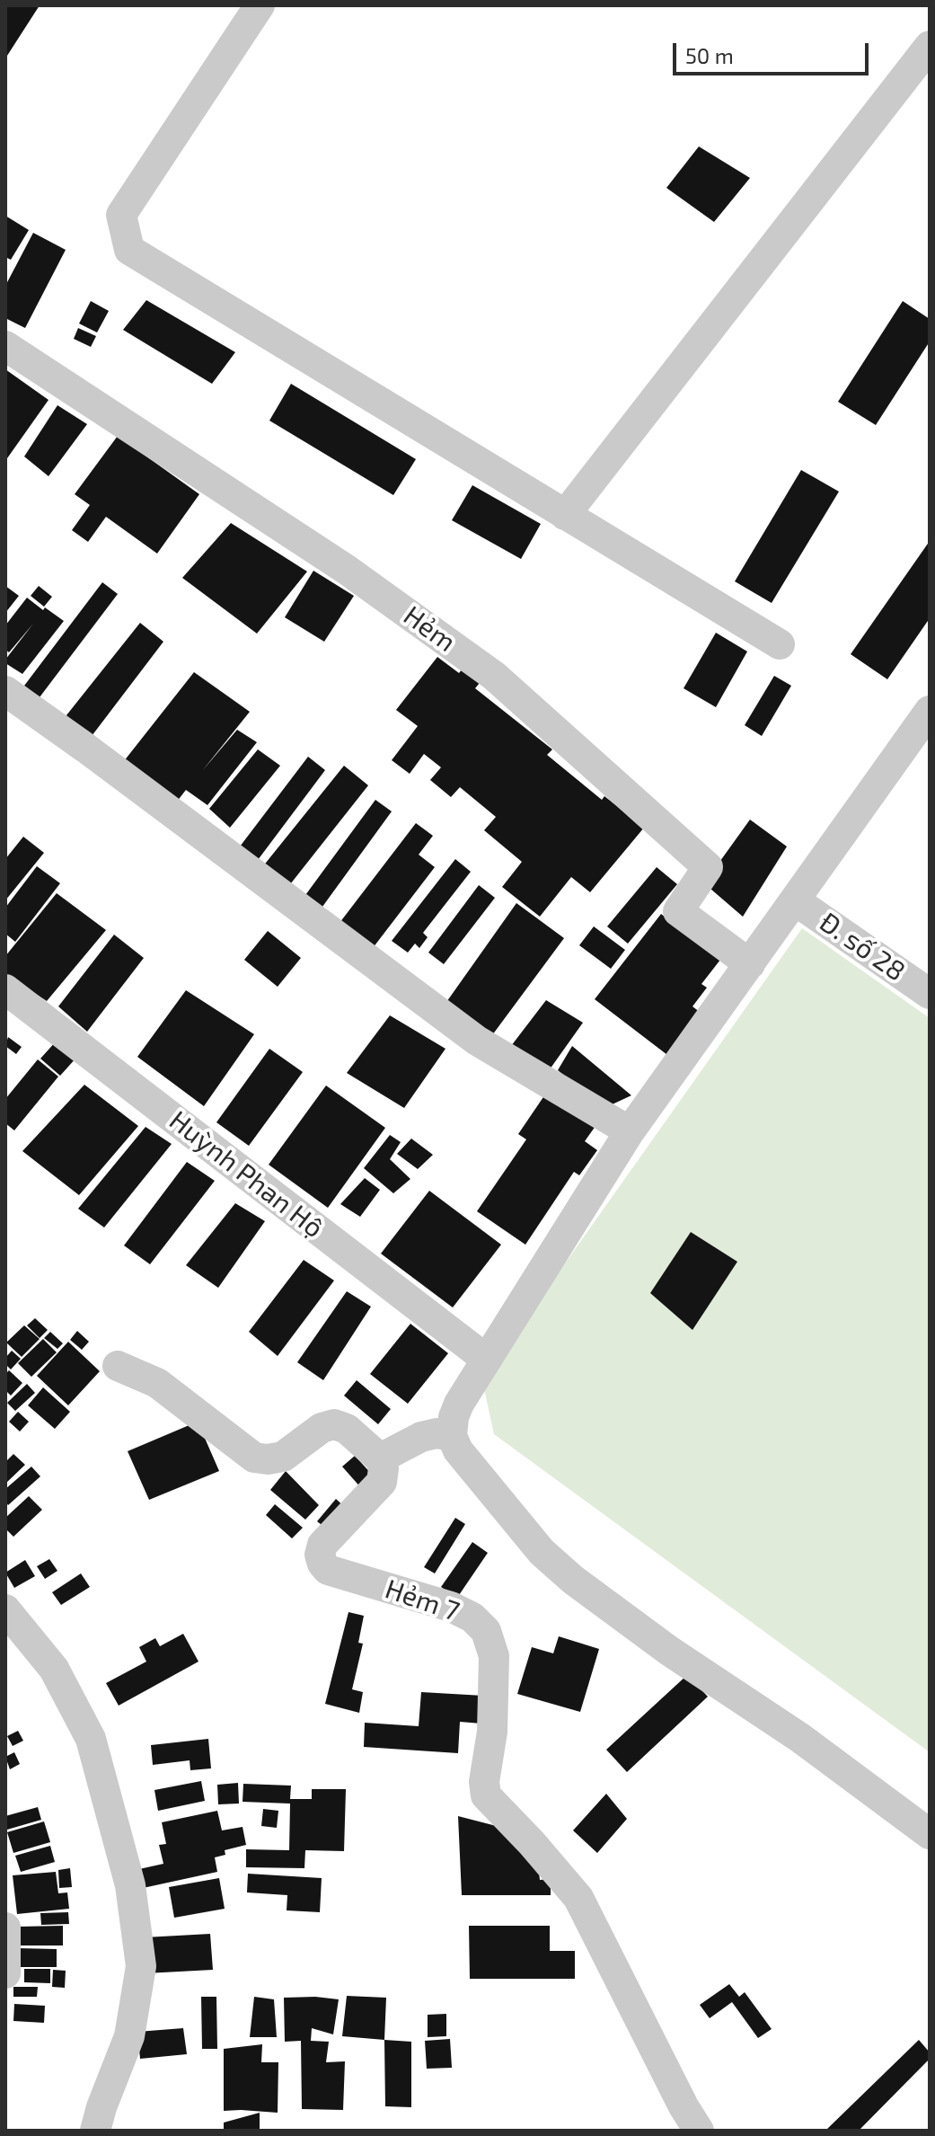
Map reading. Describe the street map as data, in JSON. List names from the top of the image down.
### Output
{
  "streets": {
    "street": [
      "Hẻm",
      "Đ. số 28",
      "Huỳnh Phan Hộ",
      "Hẻm 7"
    ]
  },
  "scale_bar": "50 m"
}
